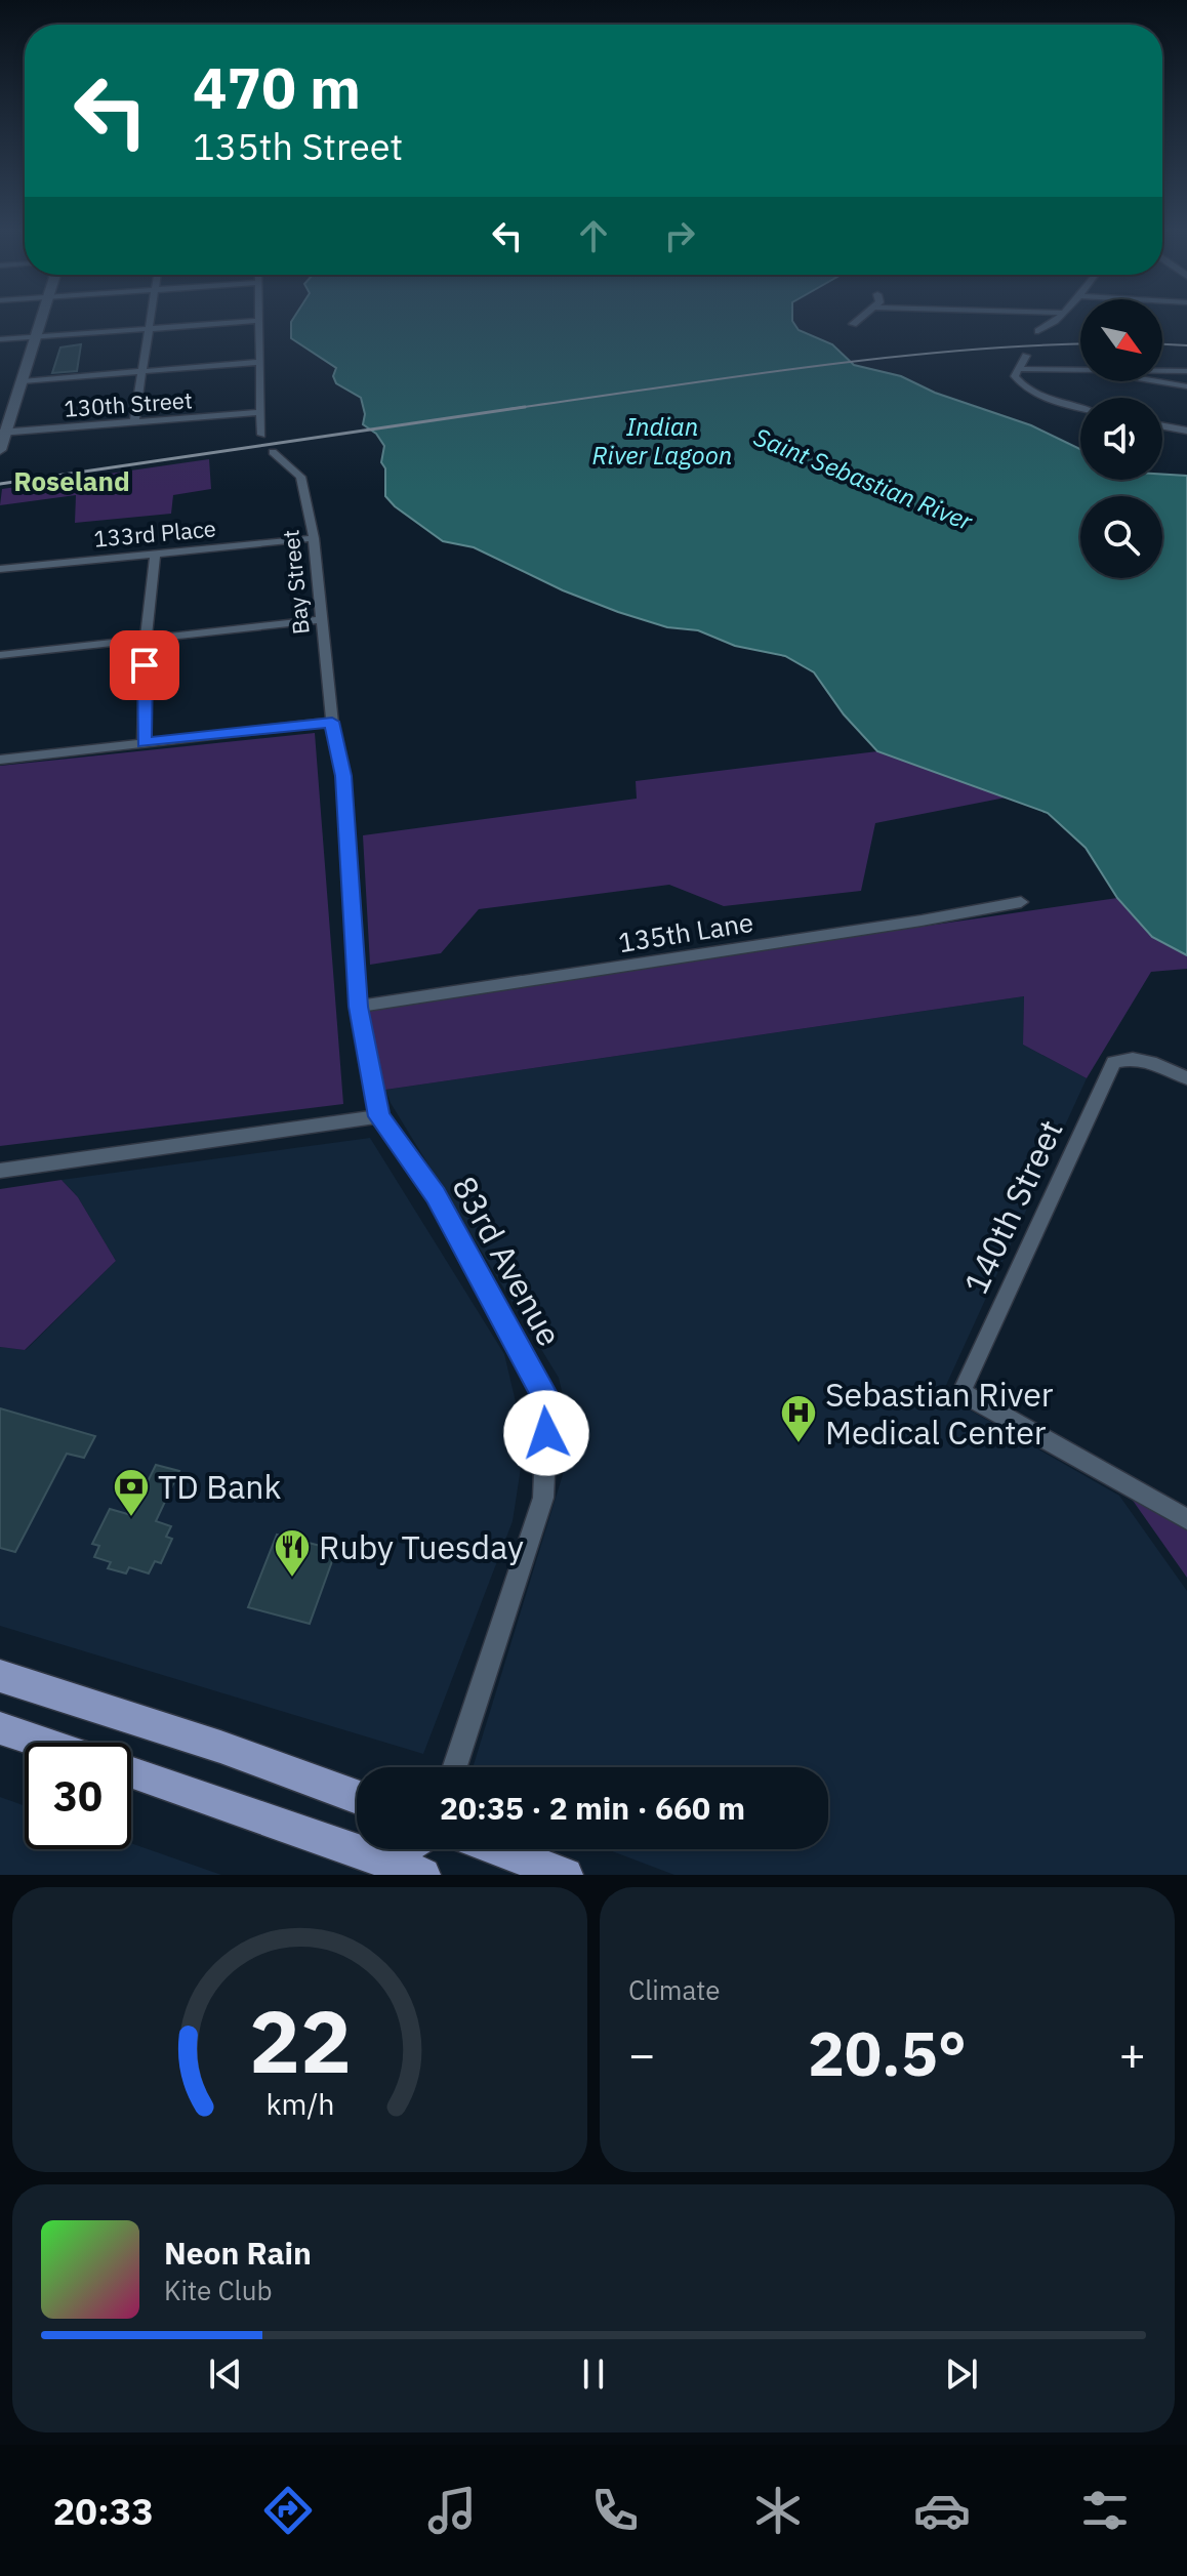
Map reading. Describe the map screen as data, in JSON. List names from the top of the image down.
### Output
{
  "streets": {
    "street": [
      "130th Street",
      "133rd Place",
      "Bay Street",
      "135th Lane",
      "140th Street",
      "83rd Avenue"
    ]
  },
  "crossings": [
    ["133rd Place", "Bay Street"],
    ["Bay Street", "83rd Avenue"],
    ["135th Lane", "83rd Avenue"]
  ],
  "districts": ["Roseland"],
  "water": ["Indian River Lagoon", "Saint Sebastian River"],
  "places": {
    "hospital": ["Sebastian River Medical Center"],
    "bank": ["TD Bank"],
    "restaurant": ["Ruby Tuesday"]
  },
  "north": "bottom right",
  "page": {
    "turn": ["470 m", "135th Street"],
    "limit": "30",
    "trip": "20:35 · 2 min · 660 m",
    "tile": "Climate",
    "heat": ["−", "20.5°", "+"],
    "song": ["Neon Rain", "Kite Club"],
    "tabs": "20:33",
    "gauge": ["22", "km/h"]
  }
}
